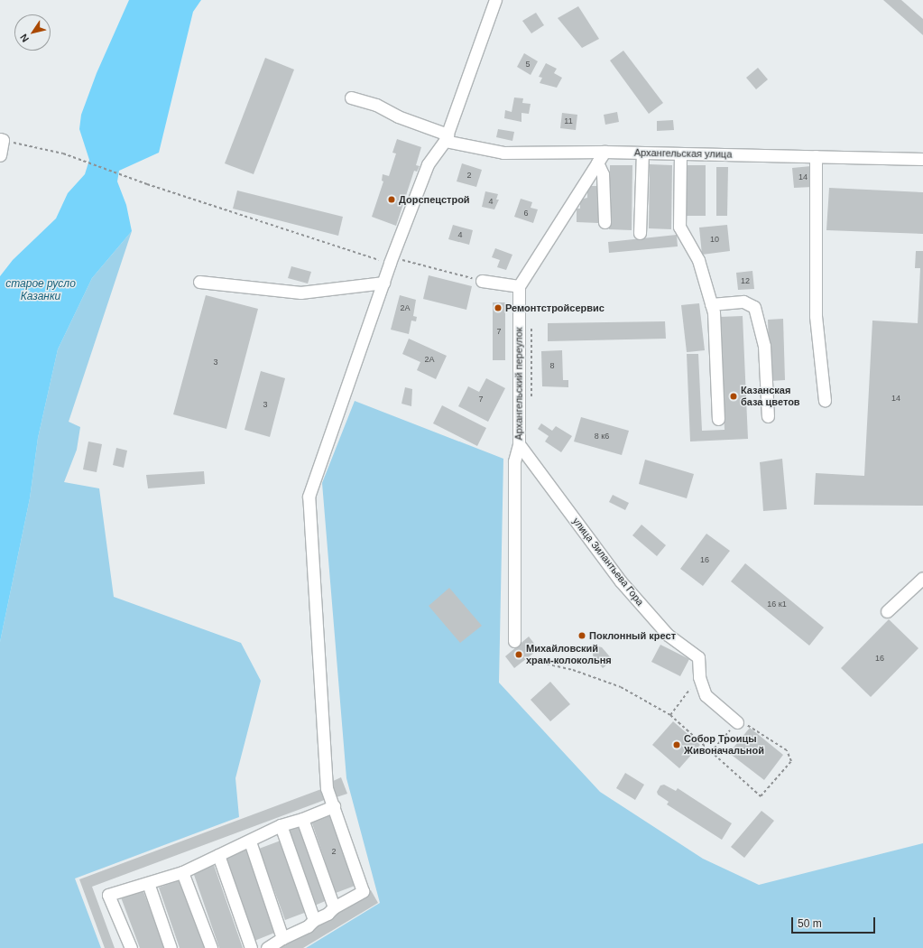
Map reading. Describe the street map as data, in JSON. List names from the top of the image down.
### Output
{
  "streets": {
    "street": ["Архангельская улица", "Архангельский переулок", "улица Зилантьева Гора"]
  },
  "crossings": [
    ["Архангельский переулок", "улица Зилантьева Гора"]
  ],
  "water": ["старое русло Казанки"],
  "places": [
    "Дорспецстрой",
    "Ремонтстройсервис",
    "Казанская база цветов",
    "Поклонный крест",
    "Михайловский храм-колокольня",
    "Собор Троицы Живоначальной"
  ],
  "house_numbers": [
    "5",
    "11",
    "2",
    "14",
    "4",
    "6",
    "4",
    "10",
    "12",
    "2А",
    "7",
    "2А",
    "3",
    "8",
    "14",
    "7",
    "3",
    "8 к6",
    "16",
    "16 к1",
    "16",
    "2"
  ],
  "scale_bar": "50 m",
  "north": "bottom left"
}
